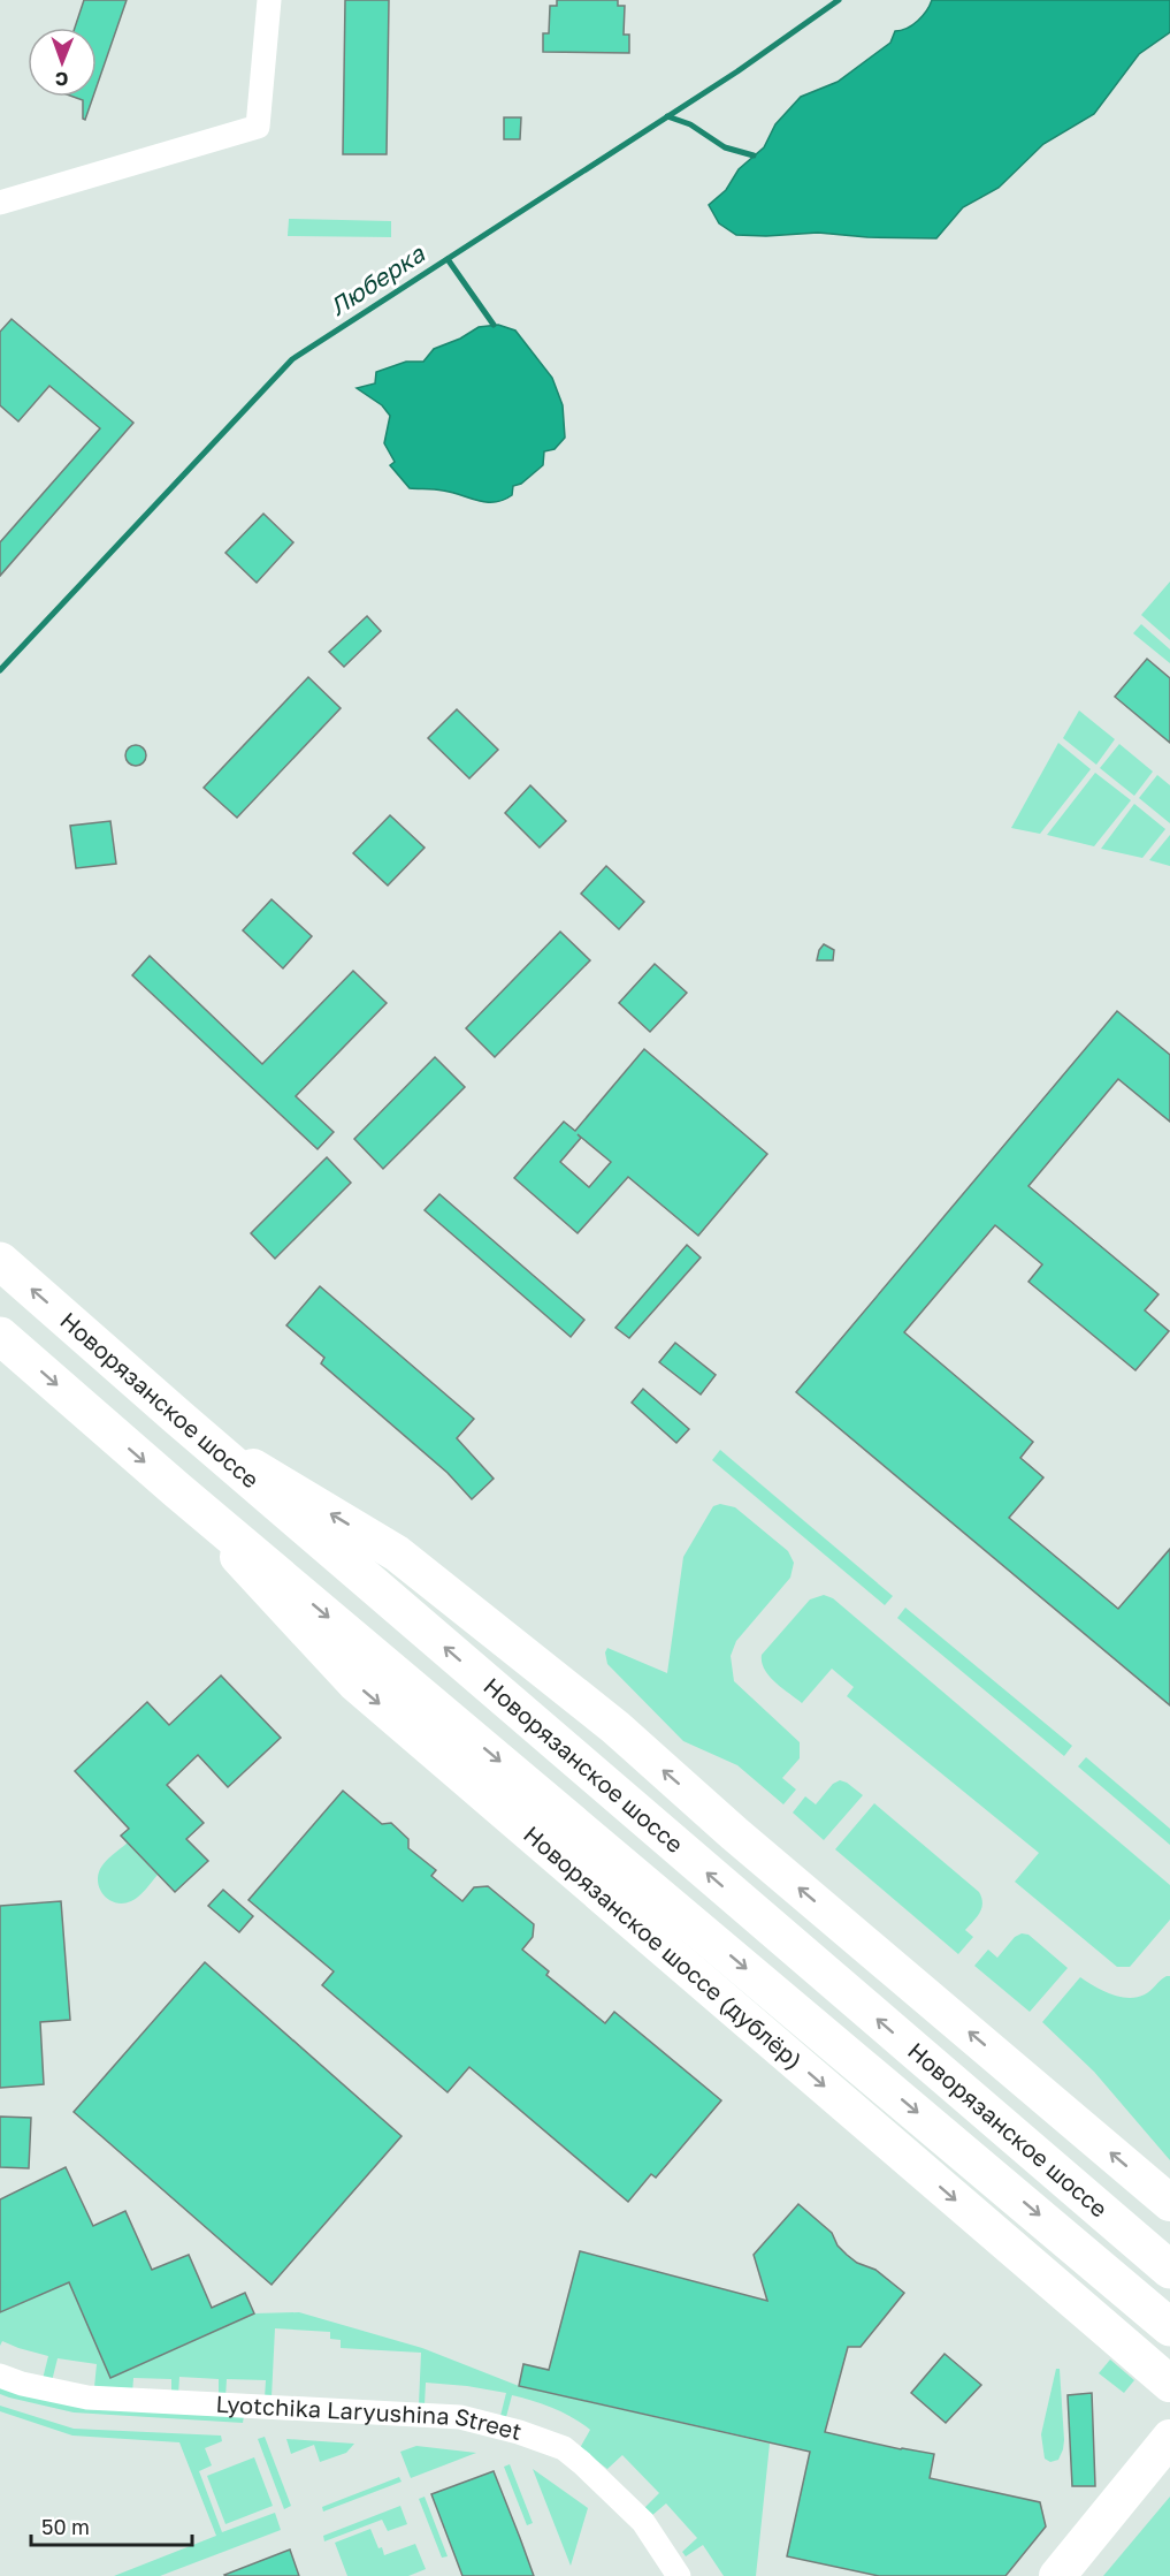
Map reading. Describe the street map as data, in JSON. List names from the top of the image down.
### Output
{
  "streets": {
    "highway": ["Новорязанское шоссе"],
    "main road": ["Новорязанское шоссе (дублёр)"],
    "street": ["Lyotchika Laryushina Street"]
  },
  "crossings": [
    ["Новорязанское шоссе", "Новорязанское шоссе (дублёр)"]
  ],
  "water": ["Люберка"],
  "scale_bar": "50 m",
  "north": "bottom"
}
